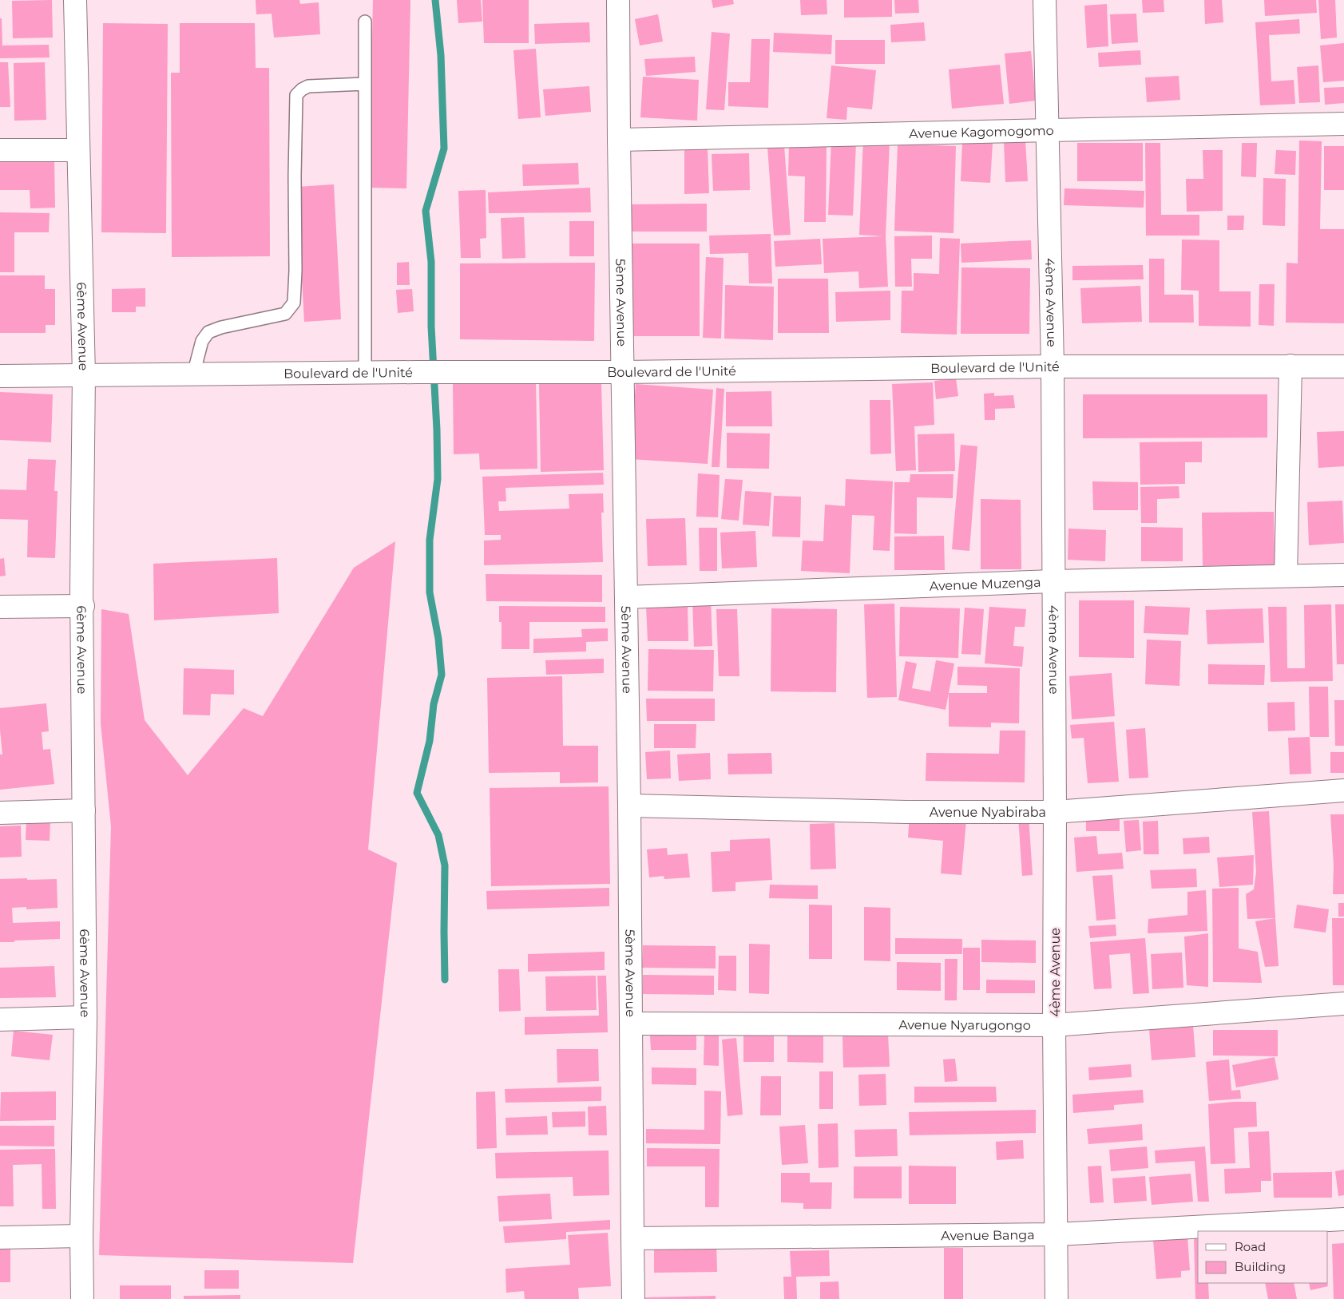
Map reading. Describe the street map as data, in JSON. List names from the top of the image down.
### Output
{
  "streets": {
    "street": [
      "Avenue Kagomogomo",
      "4ème Avenue",
      "5ème Avenue",
      "6ème Avenue",
      "Boulevard de l'Unité",
      "Avenue Muzenga",
      "Avenue Nyabiraba",
      "Avenue Nyarugongo",
      "Avenue Banga"
    ]
  },
  "crossings": [
    ["Avenue Kagomogomo", "4ème Avenue"],
    ["Avenue Kagomogomo", "5ème Avenue"],
    ["4ème Avenue", "Boulevard de l'Unité"],
    ["4ème Avenue", "Avenue Muzenga"],
    ["4ème Avenue", "Avenue Nyabiraba"],
    ["4ème Avenue", "Avenue Nyarugongo"],
    ["4ème Avenue", "Avenue Banga"],
    ["5ème Avenue", "Boulevard de l'Unité"],
    ["5ème Avenue", "Avenue Muzenga"],
    ["5ème Avenue", "Avenue Nyabiraba"],
    ["5ème Avenue", "Avenue Nyarugongo"],
    ["5ème Avenue", "Avenue Banga"],
    ["6ème Avenue", "Boulevard de l'Unité"]
  ],
  "legend": ["Road", "Building"]
}
